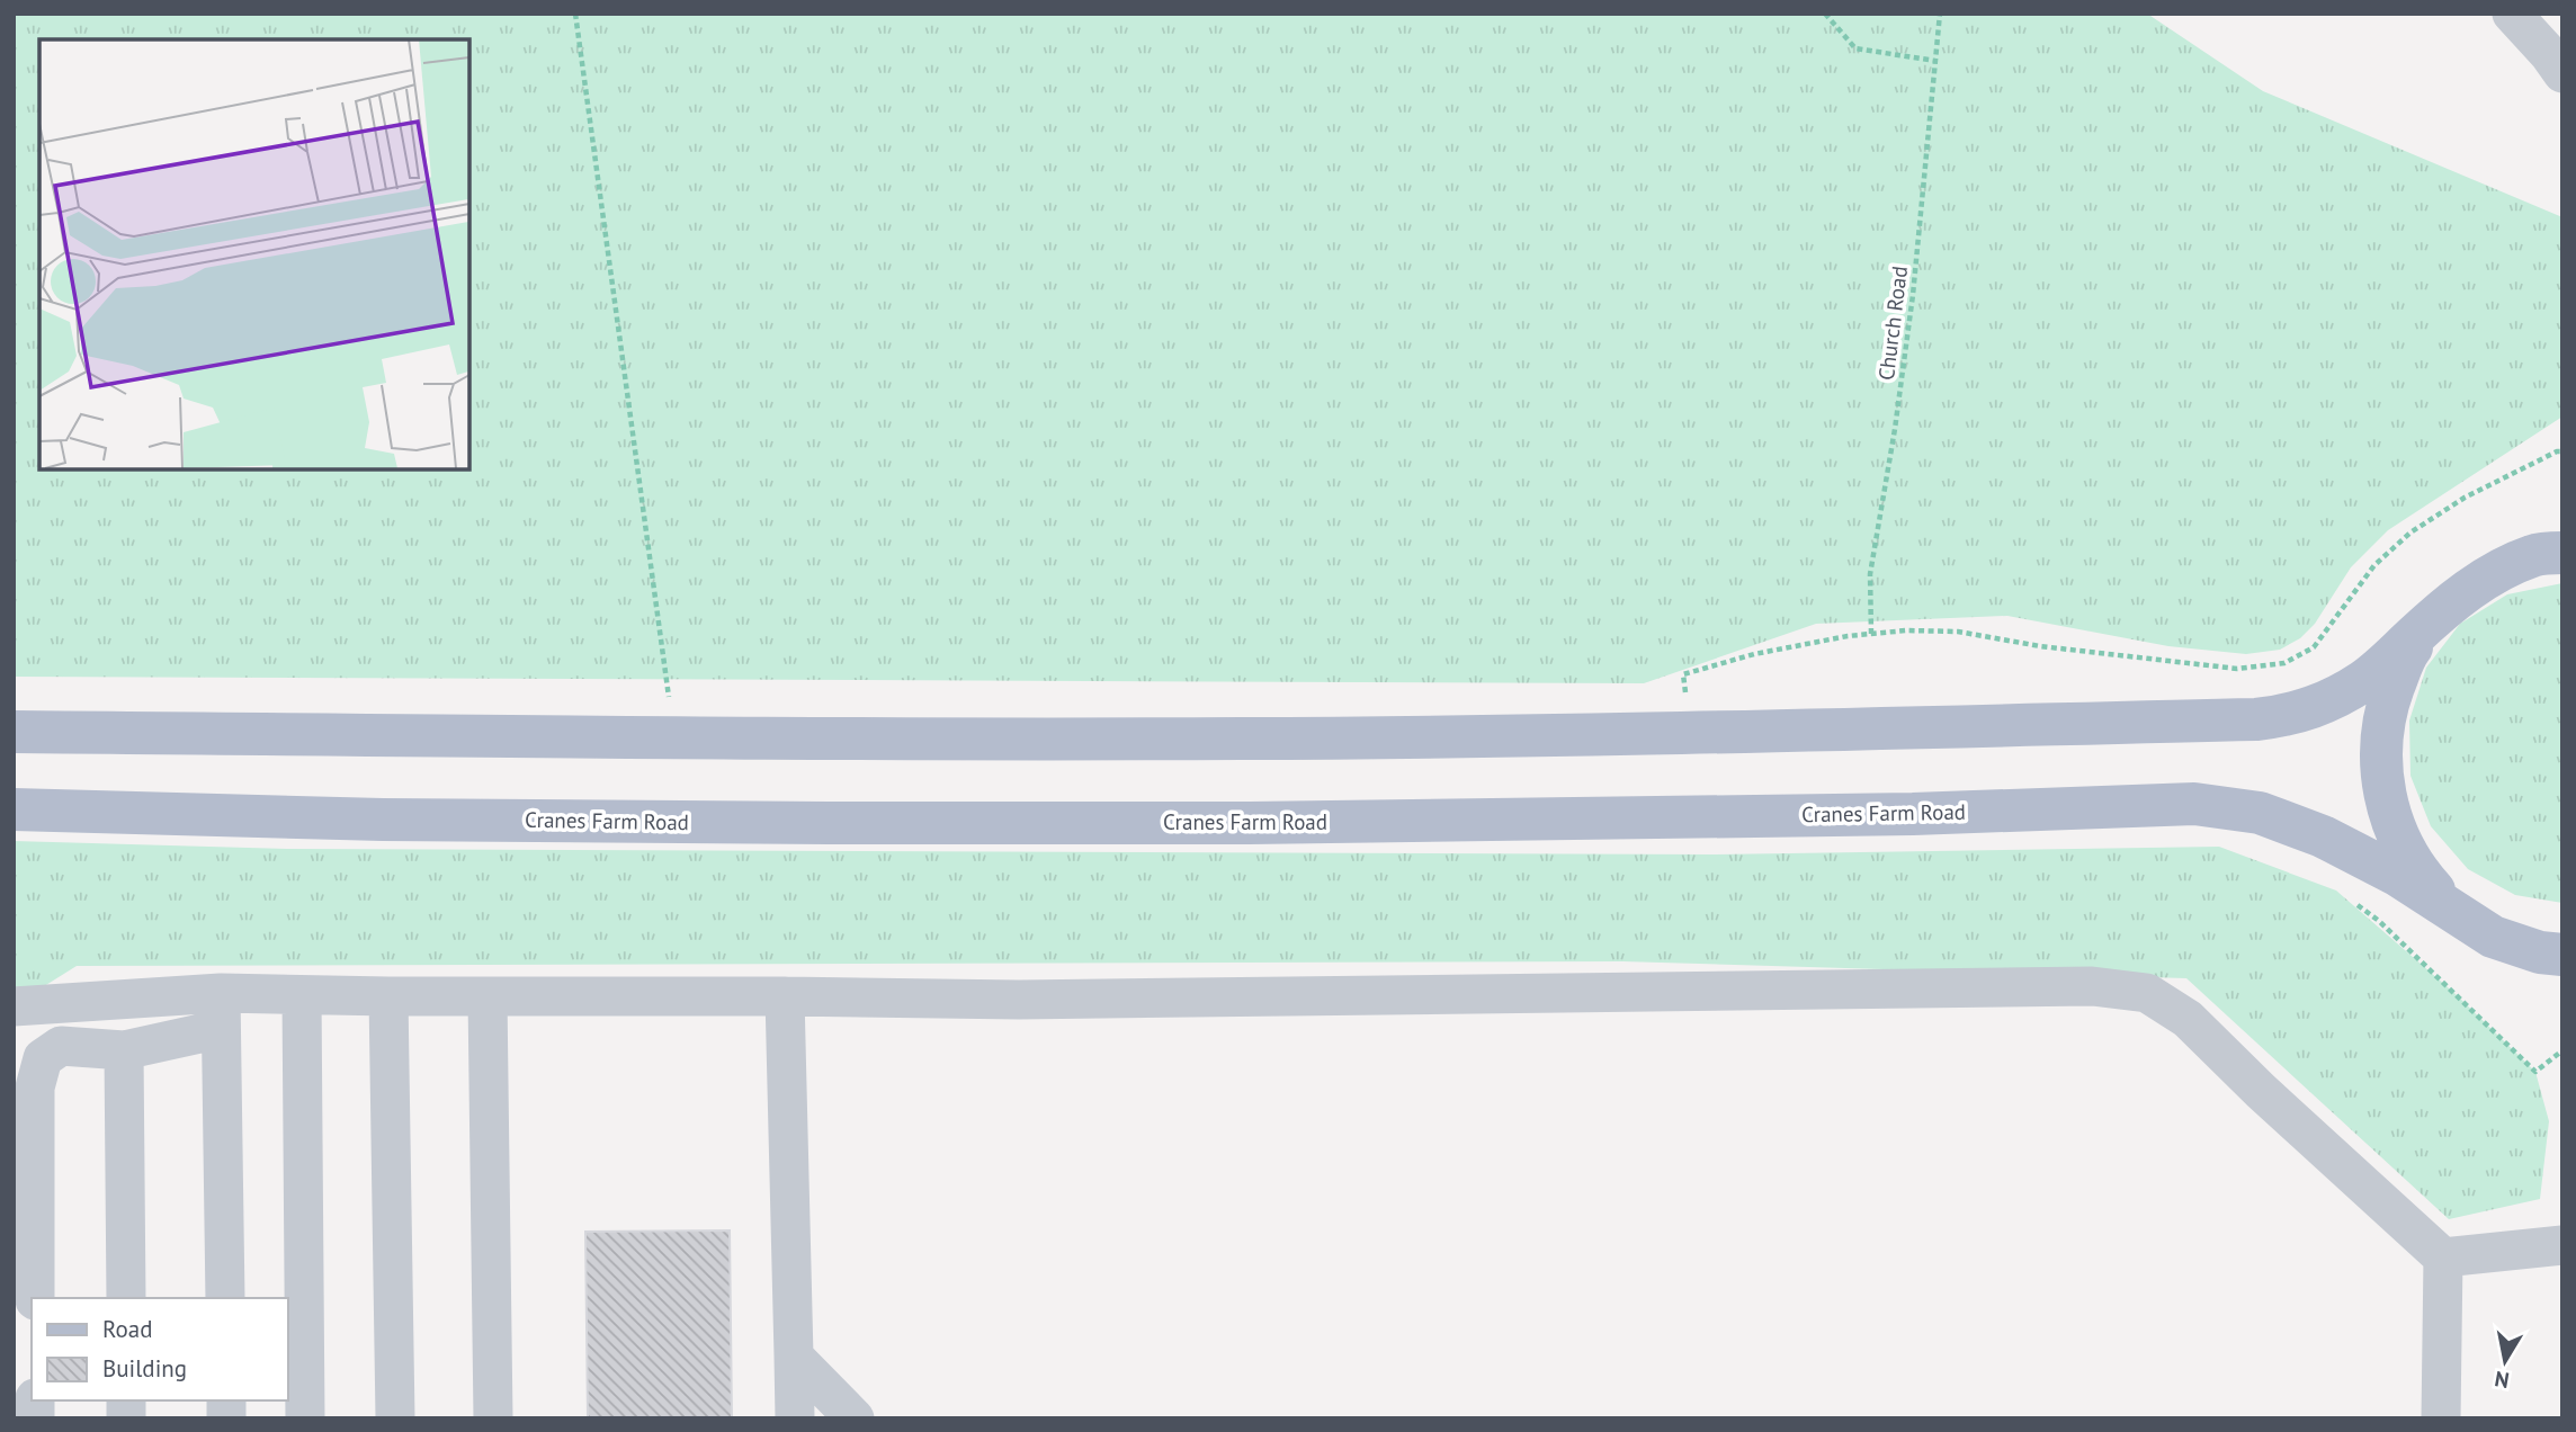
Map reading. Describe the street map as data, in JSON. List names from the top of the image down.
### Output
{
  "streets": {
    "main road": ["Cranes Farm Road"],
    "path": ["Church Road"]
  },
  "legend": ["Road", "Building"],
  "north": "bottom"
}
